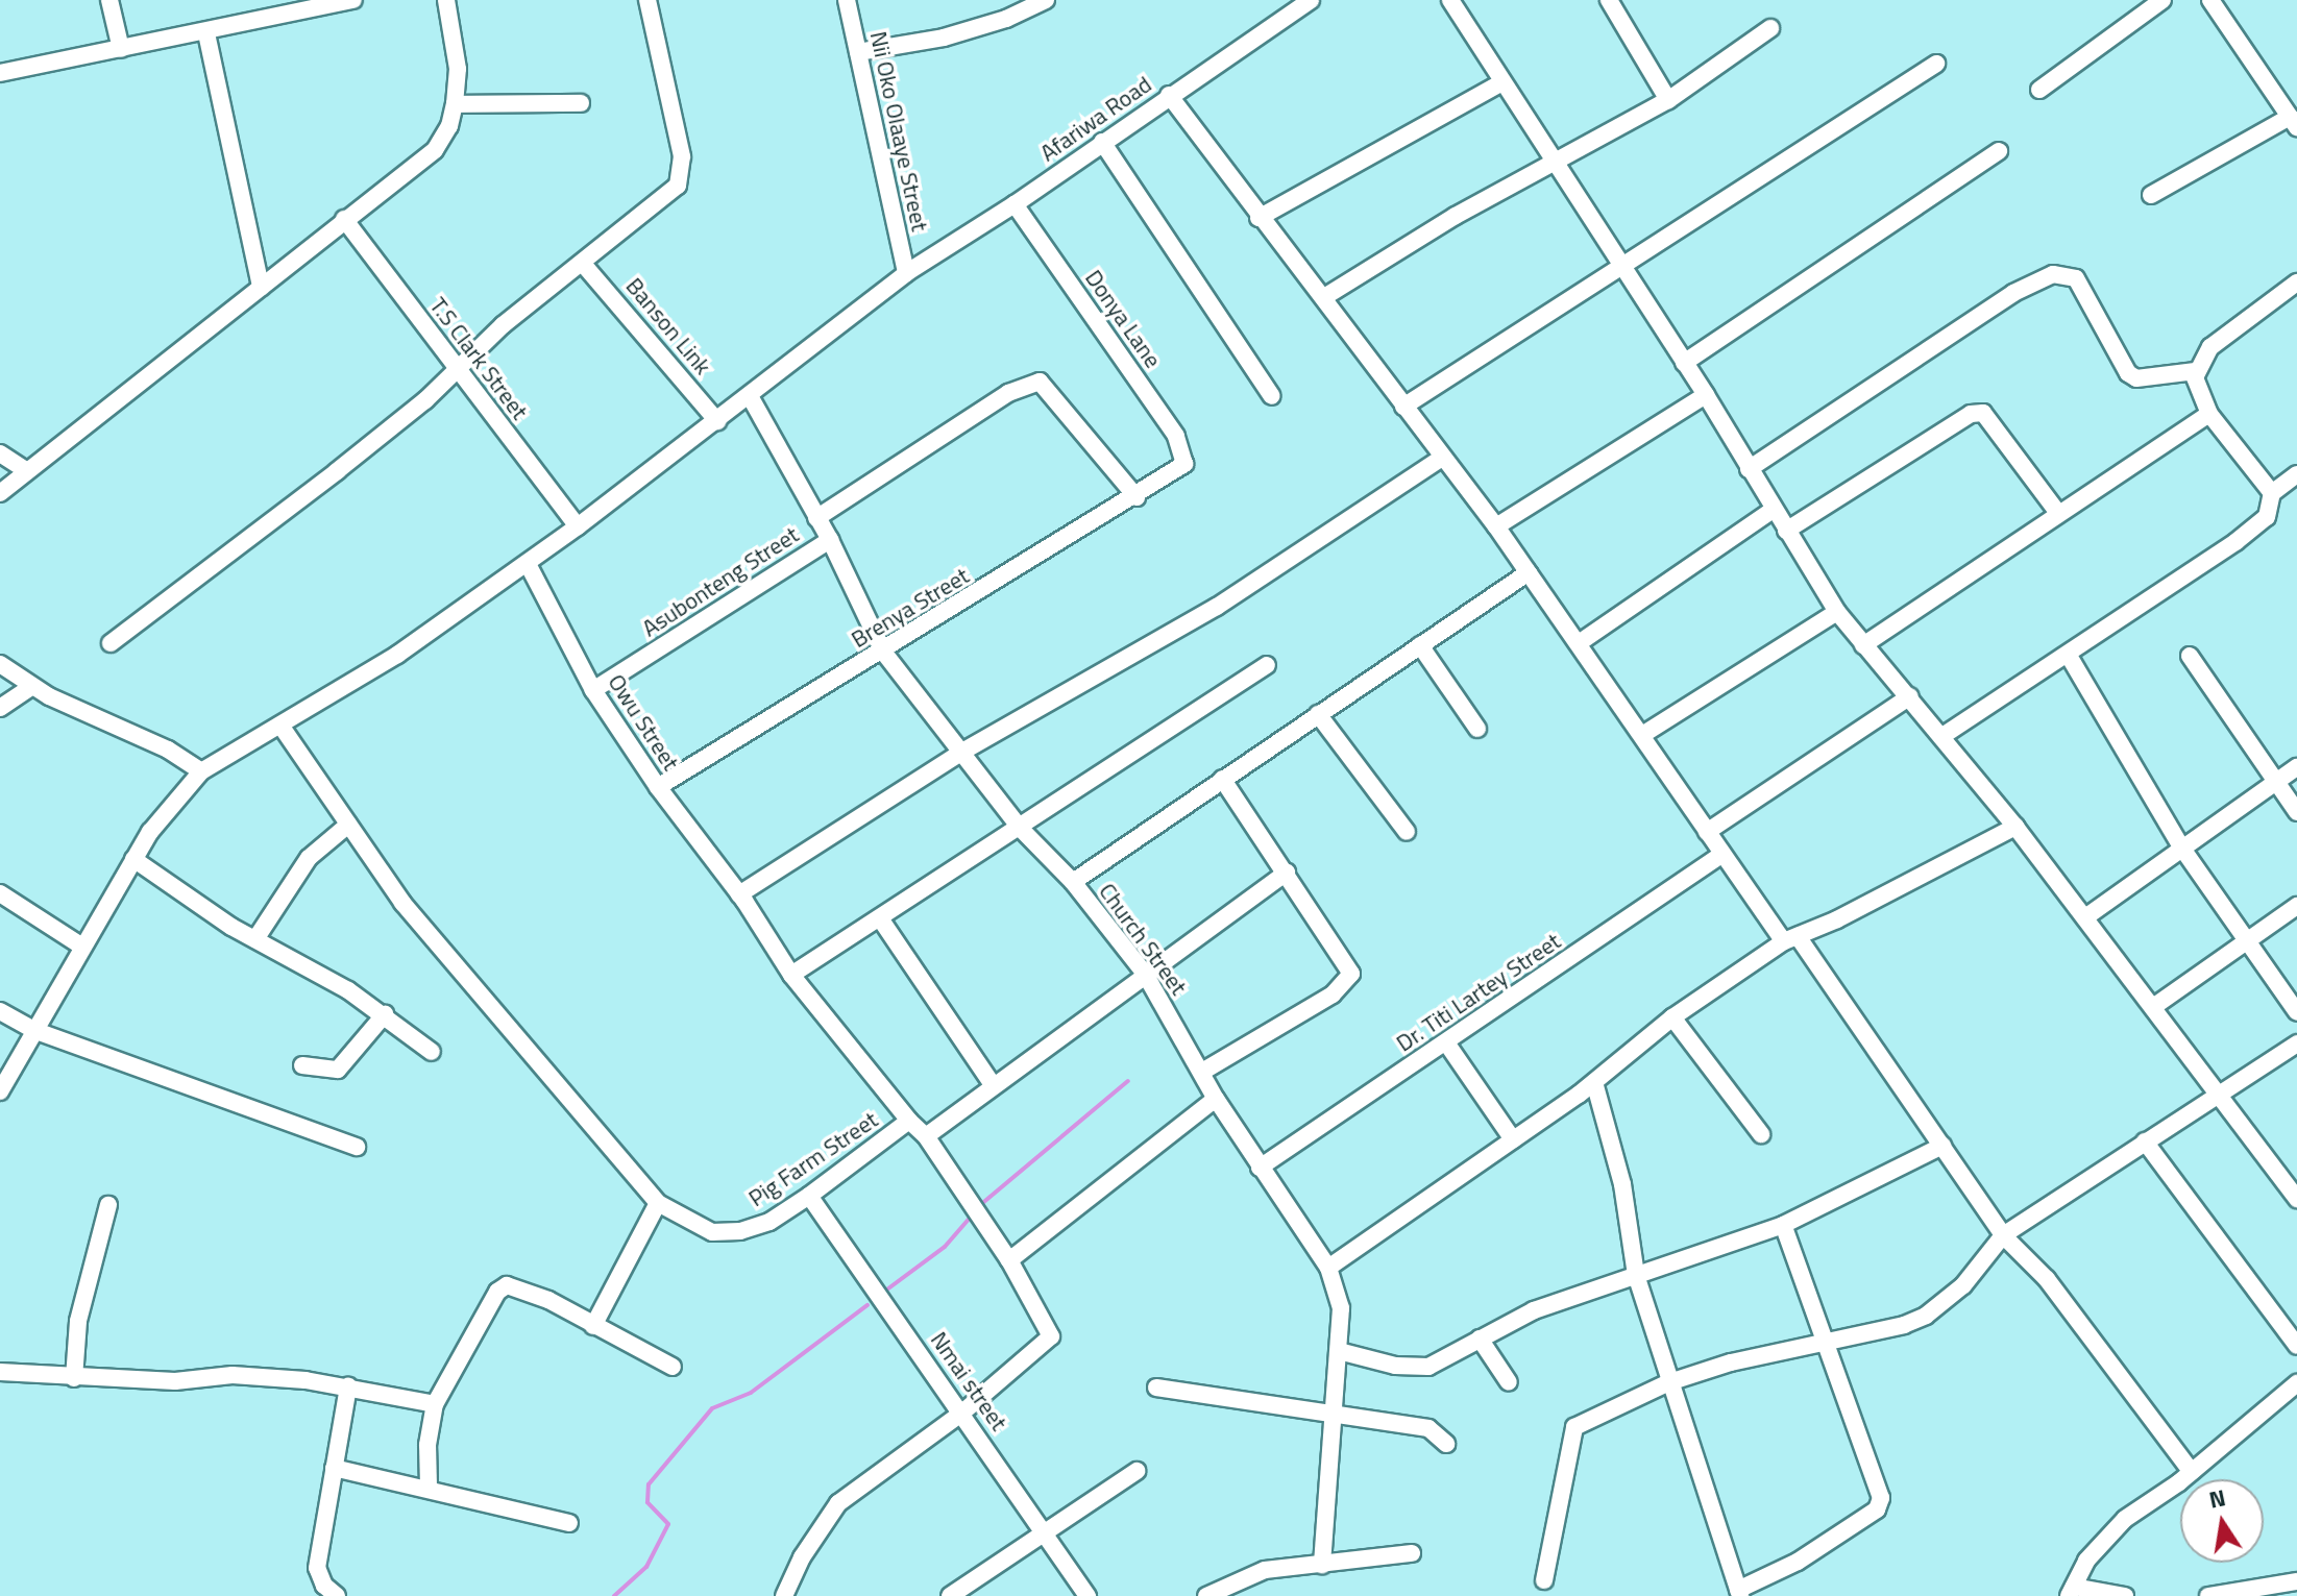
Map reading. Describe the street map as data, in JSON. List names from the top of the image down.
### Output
{
  "streets": {
    "street": [
      "Afariwa Road",
      "Nii Oko Olaaye Street",
      "Donya Lane",
      "Banson Link",
      "T.S Clark Street",
      "Asubonteng Street",
      "Brenya Street",
      "Owu Street",
      "Church Street",
      "Dr. Titi Lartey Street",
      "Pig Farm Street",
      "Nmai street"
    ]
  },
  "crossings": [
    ["Afariwa Road", "Nii Oko Olaaye Street"],
    ["Afariwa Road", "Donya Lane"],
    ["Afariwa Road", "Banson Link"],
    ["Afariwa Road", "T.S Clark Street"],
    ["Afariwa Road", "Owu Street"],
    ["Afariwa Road", "Church Street"],
    ["Afariwa Road", "Pig Farm Street"],
    ["Donya Lane", "Brenya Street"],
    ["Asubonteng Street", "Owu Street"],
    ["Asubonteng Street", "Church Street"],
    ["Brenya Street", "Owu Street"],
    ["Brenya Street", "Church Street"],
    ["Owu Street", "Pig Farm Street"],
    ["Church Street", "Dr. Titi Lartey Street"],
    ["Pig Farm Street", "Nmai street"]
  ],
  "north": "top"
}
